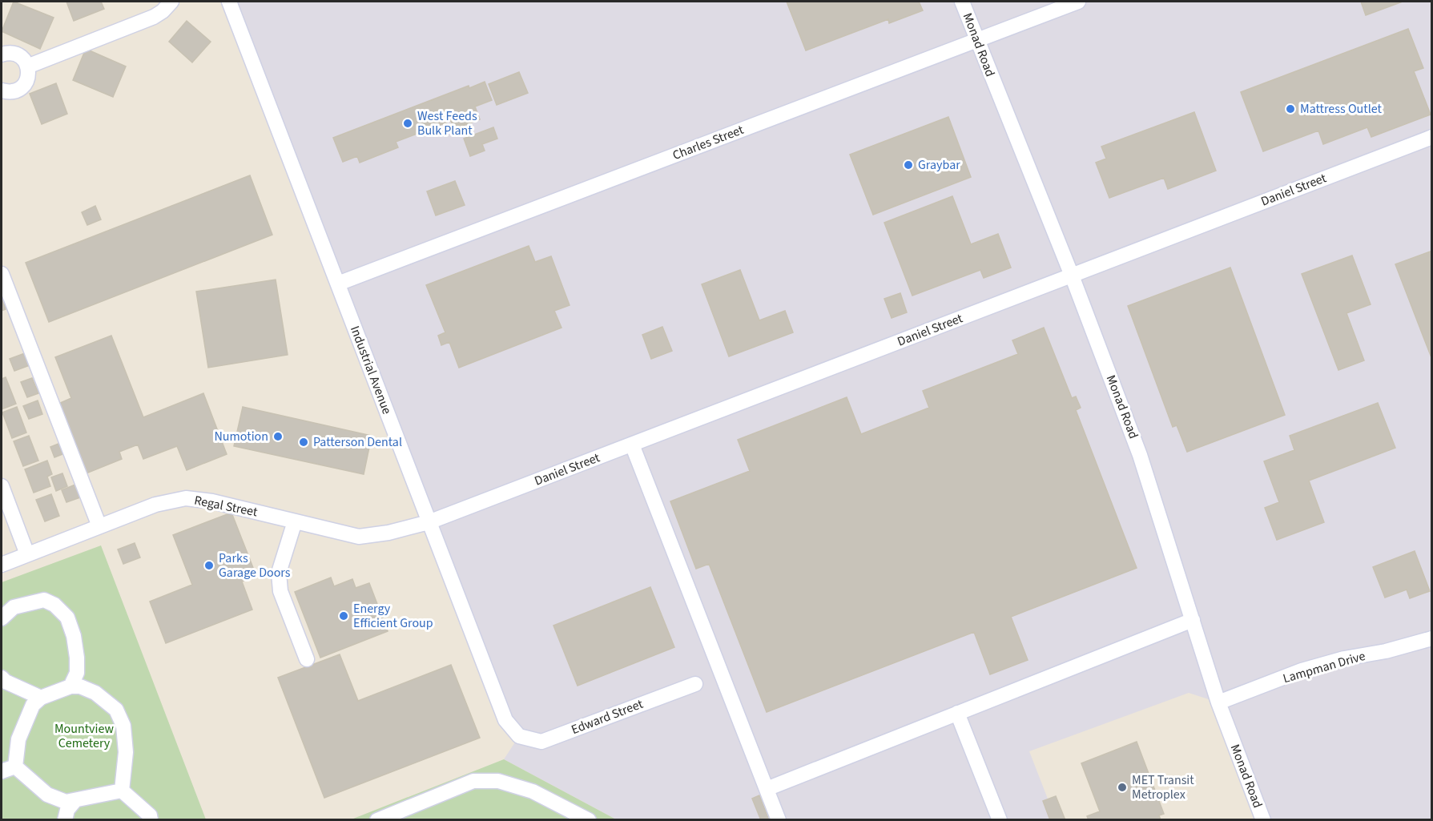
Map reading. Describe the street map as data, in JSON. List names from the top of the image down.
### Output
{
  "streets": {
    "street": [
      "Monad Road",
      "Charles Street",
      "Daniel Street",
      "Industrial Avenue",
      "Regal Street",
      "Lampman Drive",
      "Edward Street"
    ]
  },
  "crossings": [
    ["Monad Road", "Charles Street"],
    ["Monad Road", "Daniel Street"],
    ["Monad Road", "Lampman Drive"],
    ["Charles Street", "Industrial Avenue"],
    ["Daniel Street", "Industrial Avenue"],
    ["Daniel Street", "Regal Street"],
    ["Industrial Avenue", "Regal Street"],
    ["Industrial Avenue", "Edward Street"]
  ],
  "parks": ["Mountview Cemetery"],
  "places": [
    "Mattress Outlet",
    "West Feeds Bulk Plant",
    "Graybar",
    "Numotion",
    "Patterson Dental",
    "Parks Garage Doors",
    "Energy Efficient Group",
    "MET Transit Metroplex"
  ]
}
